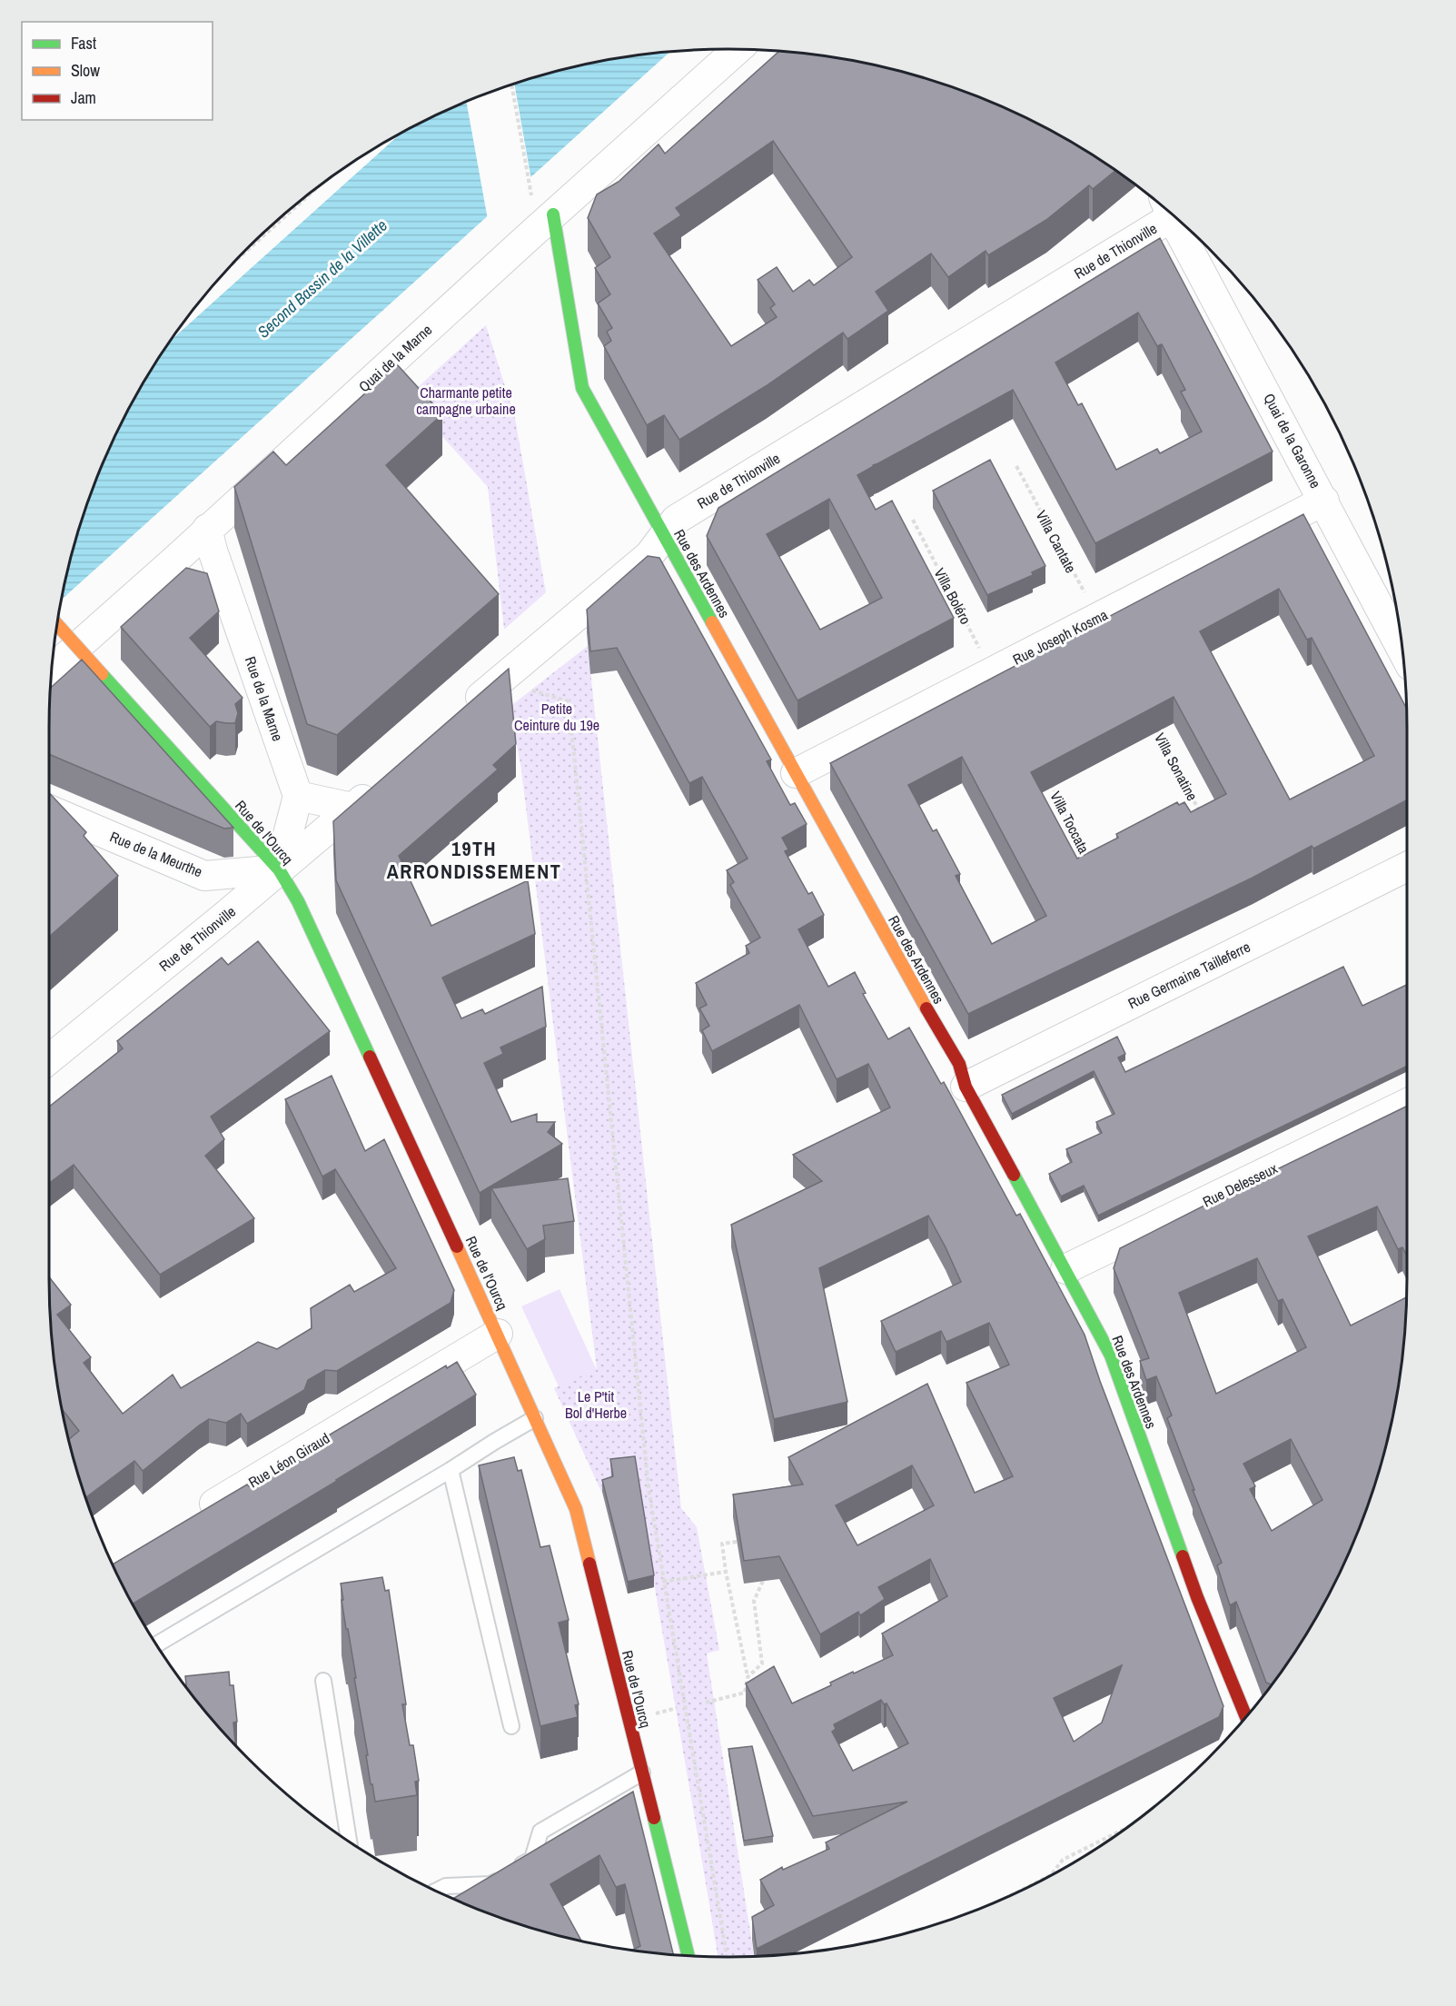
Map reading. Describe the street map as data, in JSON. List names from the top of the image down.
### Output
{
  "streets": {
    "street": [
      "Rue de Thionville",
      "Quai de la Marne",
      "Quai de la Garonne",
      "Rue des Ardennes",
      "Rue Joseph Kosma",
      "Rue de la Marne",
      "Rue de l'Ourcq",
      "Rue de la Meurthe",
      "Rue Germaine Tailleferre",
      "Rue Delesseux",
      "Rue Léon Giraud"
    ],
    "path": [
      "Villa Cantate",
      "Villa Boléro",
      "Villa Sonatine",
      "Villa Toccata"
    ]
  },
  "crossings": [
    ["Rue de Thionville", "Rue des Ardennes"],
    ["Rue de Thionville", "Rue de l'Ourcq"],
    ["Rue de Thionville", "Rue de la Meurthe"],
    ["Quai de la Marne", "Rue des Ardennes"],
    ["Quai de la Marne", "Rue de la Marne"],
    ["Quai de la Garonne", "Rue Joseph Kosma"],
    ["Villa Cantate", "Rue Joseph Kosma"],
    ["Rue des Ardennes", "Rue Joseph Kosma"],
    ["Rue des Ardennes", "Rue Germaine Tailleferre"],
    ["Rue des Ardennes", "Rue Delesseux"],
    ["Villa Boléro", "Rue Joseph Kosma"],
    ["Rue de l'Ourcq", "Rue de la Meurthe"],
    ["Rue de l'Ourcq", "Rue Léon Giraud"]
  ],
  "districts": ["19TH ARRONDISSEMENT"],
  "water": ["Second Bassin de la Villette"],
  "parks": ["Charmante petite campagne urbaine", "Petite Ceinture du 19e", "Le P'tit Bol d'Herbe"],
  "legend": ["Fast", "Slow", "Jam"]
}
